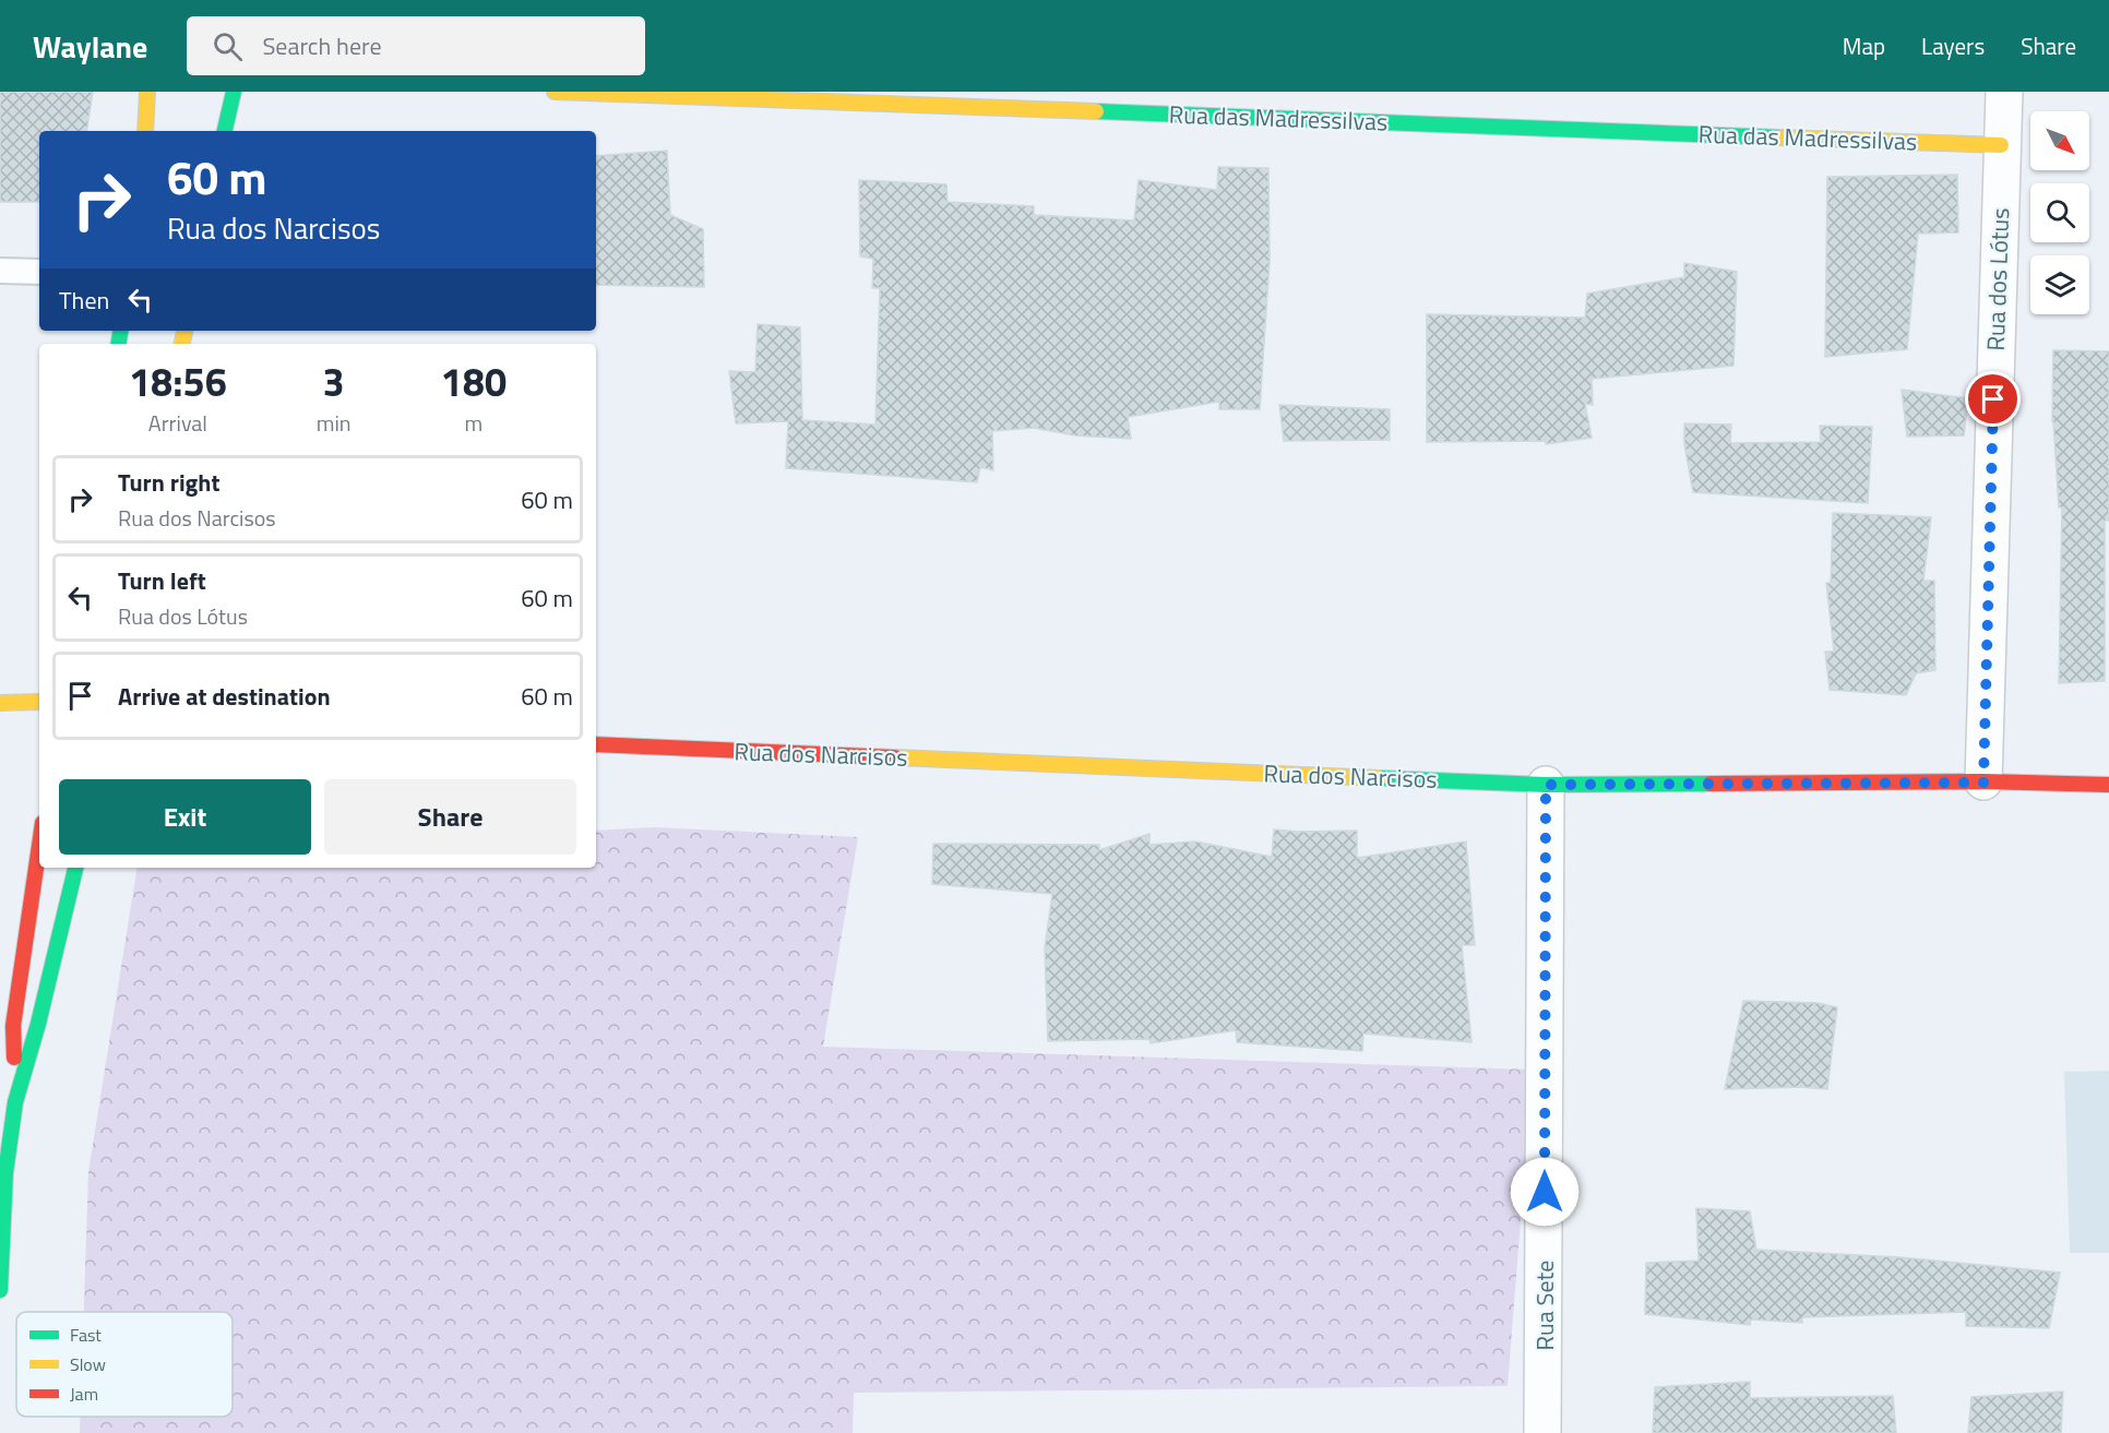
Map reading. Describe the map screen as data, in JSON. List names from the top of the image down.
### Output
{
  "streets": {
    "street": [
      "Rua das Madressilvas",
      "Rua dos Lótus",
      "Rua dos Narcisos",
      "Rua Sete"
    ]
  },
  "crossings": [
    ["Rua das Madressilvas", "Rua dos Lótus"],
    ["Rua dos Lótus", "Rua dos Narcisos"],
    ["Rua dos Narcisos", "Rua Sete"]
  ],
  "legend": ["Fast", "Slow", "Jam"],
  "north": "bottom right",
  "page": {
    "header": "Waylane",
    "search": "Search here",
    "nav": ["Map", "Layers", "Share"],
    "turn": ["60 m", "Rua dos Narcisos"],
    "then": "Then",
    "eta": [
      "18:56",
      "Arrival",
      "3",
      "min",
      "180",
      "m"
    ],
    "list": [
      {
        "name": "Turn right",
        "note": "Rua dos Narcisos",
        "value": "60 m"
      },
      {
        "name": "Turn left",
        "note": "Rua dos Lótus",
        "value": "60 m"
      },
      {
        "name": "Arrive at destination",
        "value": "60 m"
      }
    ],
    "buttons": ["Exit", "Share"]
  }
}
